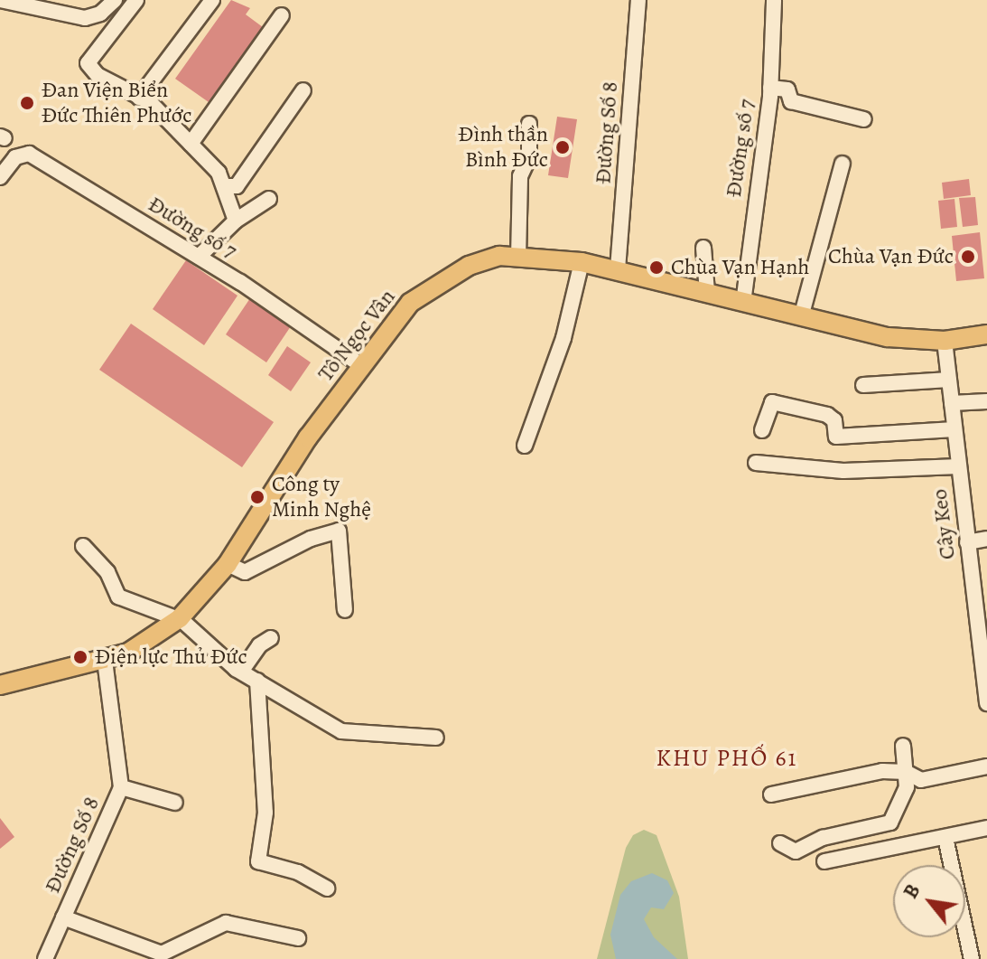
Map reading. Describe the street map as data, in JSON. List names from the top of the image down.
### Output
{
  "streets": {
    "main road": ["Tô Ngọc Vân"],
    "street": ["Đường Số 8", "Đường số 7", "Cây Keo"]
  },
  "crossings": [
    ["Đường Số 8", "Tô Ngọc Vân"],
    ["Đường số 7", "Tô Ngọc Vân"],
    ["Tô Ngọc Vân", "Cây Keo"]
  ],
  "districts": ["KHU PHỐ 61"],
  "places": [
    "Đan Viện Biển Đức Thiên Phước",
    "Đình thần Bình Đức",
    "Chùa Vạn Đức",
    "Chùa Vạn Hạnh",
    "Công ty Minh Nghệ",
    "Điện lực Thủ Đức"
  ],
  "north": "top left"
}
